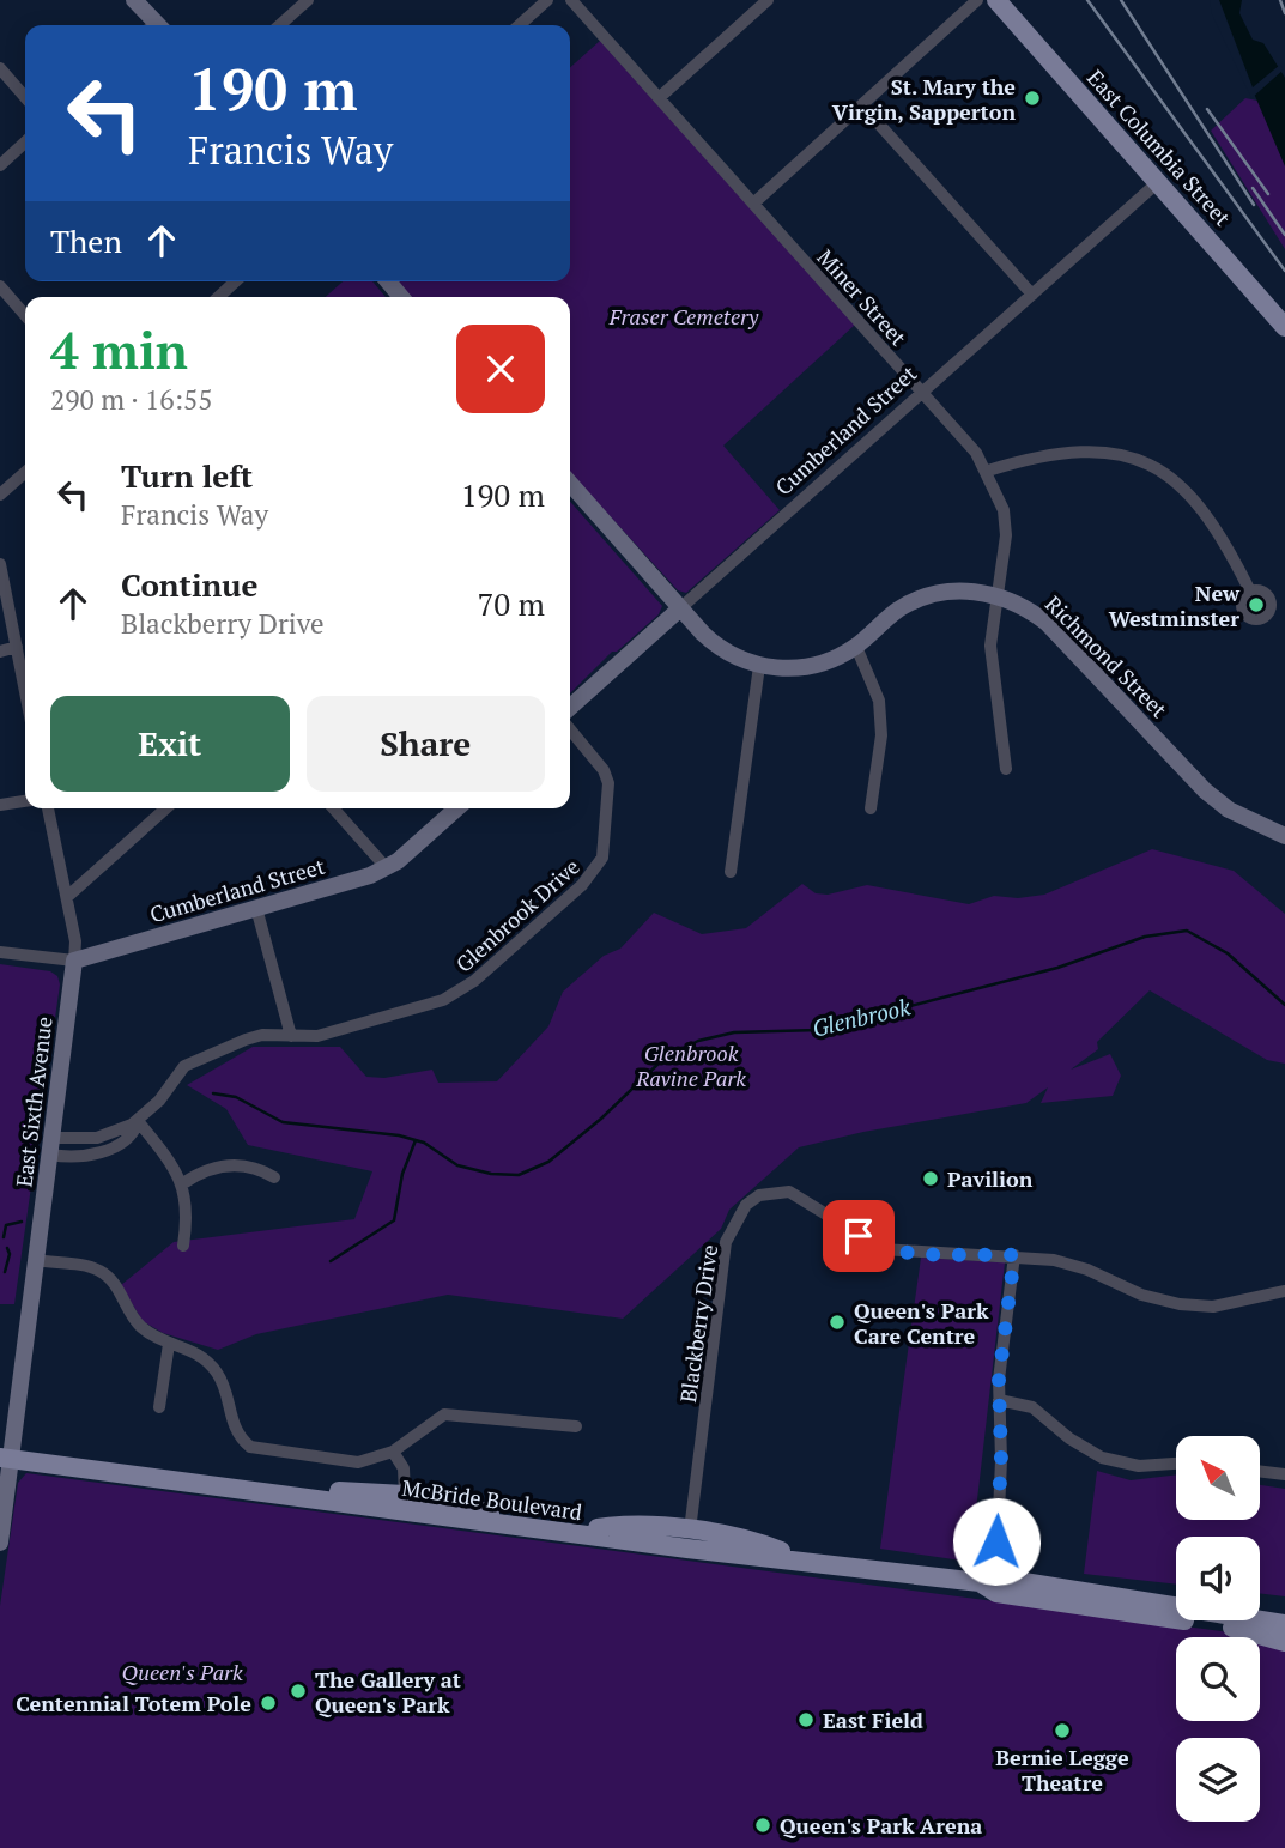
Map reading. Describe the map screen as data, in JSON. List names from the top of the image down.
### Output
{
  "streets": {
    "main road": ["East Columbia Street", "McBride Boulevard"],
    "street": [
      "Miner Street",
      "Cumberland Street",
      "Richmond Street",
      "Glenbrook Drive",
      "East Sixth Avenue",
      "Blackberry Drive"
    ]
  },
  "crossings": [
    ["East Columbia Street", "Cumberland Street"],
    ["Miner Street", "Cumberland Street"],
    ["Miner Street", "Richmond Street"],
    ["Cumberland Street", "Richmond Street"],
    ["Cumberland Street", "East Sixth Avenue"],
    ["Glenbrook Drive", "East Sixth Avenue"],
    ["East Sixth Avenue", "McBride Boulevard"]
  ],
  "water": ["Glenbrook"],
  "parks": ["Fraser Cemetery", "Glenbrook Ravine Park", "Queen's Park"],
  "places": [
    "St. Mary the Virgin, Sapperton",
    "New Westminster",
    "Pavilion",
    "Queen's Park Care Centre",
    "The Gallery at Queen's Park",
    "Centennial Totem Pole",
    "East Field",
    "Bernie Legge Theatre",
    "Queen's Park Arena"
  ],
  "north": "top left",
  "page": {
    "turn": ["190 m", "Francis Way"],
    "then": "Then",
    "heading": ["4 min", "290 m · 16:55"],
    "list": [
      {
        "name": "Turn left",
        "note": "Francis Way",
        "value": "190 m"
      },
      {
        "name": "Continue",
        "note": "Blackberry Drive",
        "value": "70 m"
      }
    ],
    "buttons": ["Exit", "Share"]
  }
}
